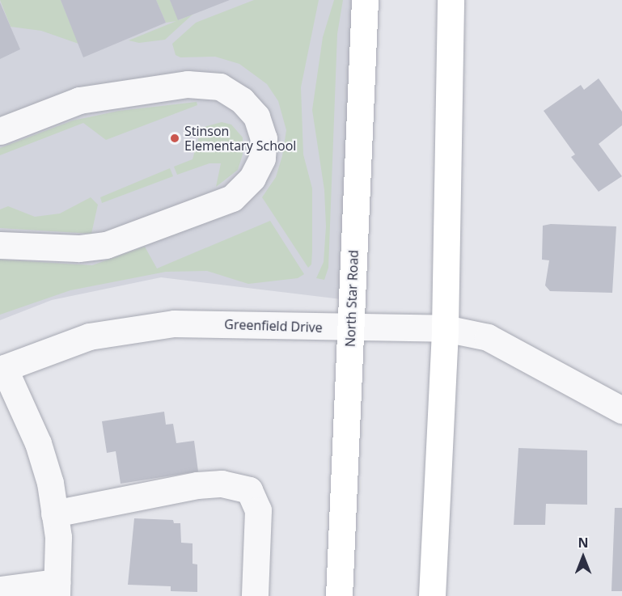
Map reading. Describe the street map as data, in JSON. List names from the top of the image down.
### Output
{
  "streets": {
    "main road": ["North Star Road"],
    "street": ["Greenfield Drive"]
  },
  "crossings": [
    ["North Star Road", "Greenfield Drive"]
  ],
  "places": ["Stinson Elementary School"],
  "north": "top"
}
